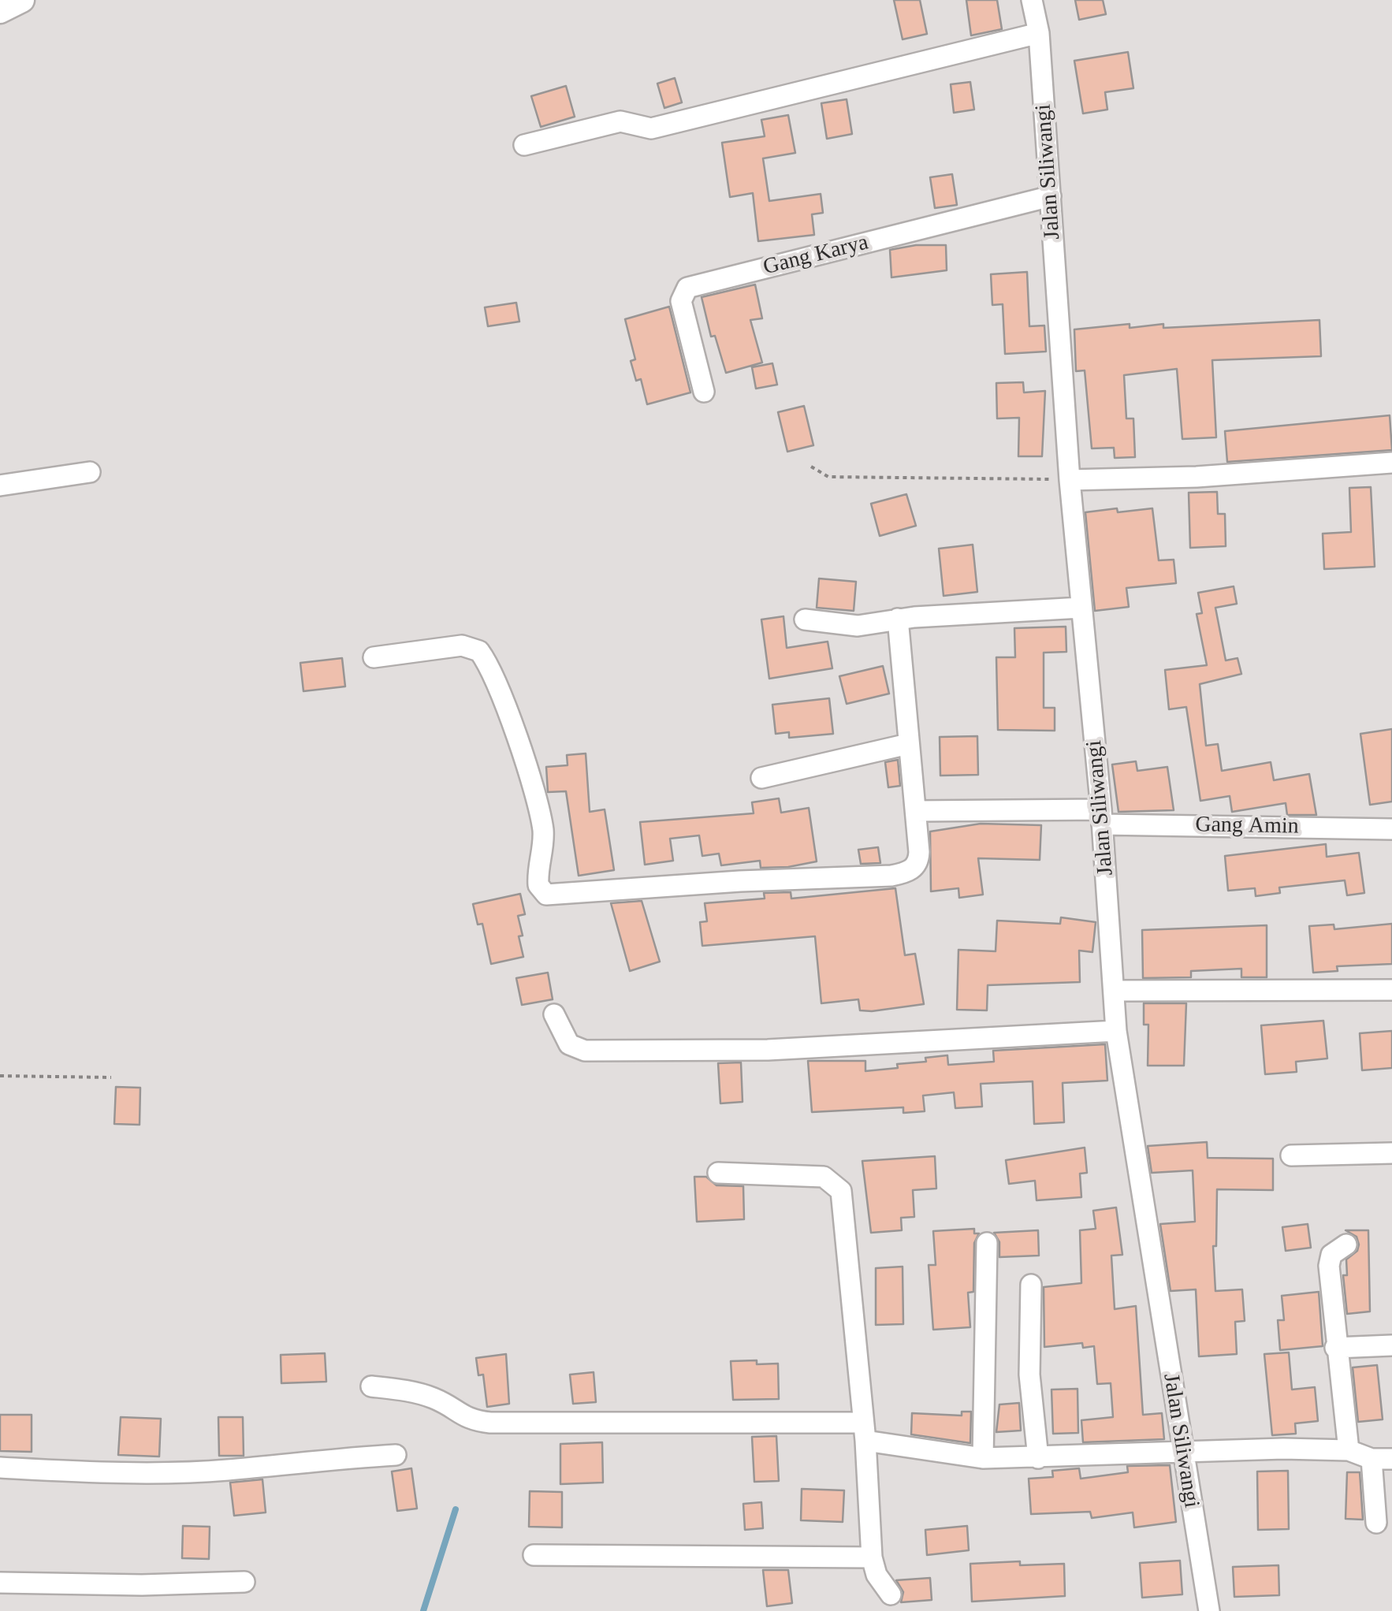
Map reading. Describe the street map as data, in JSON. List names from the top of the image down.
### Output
{
  "streets": {
    "street": ["Jalan Siliwangi", "Gang Karya", "Gang Amin"]
  },
  "crossings": [
    ["Jalan Siliwangi", "Gang Karya"],
    ["Jalan Siliwangi", "Gang Amin"]
  ]
}
